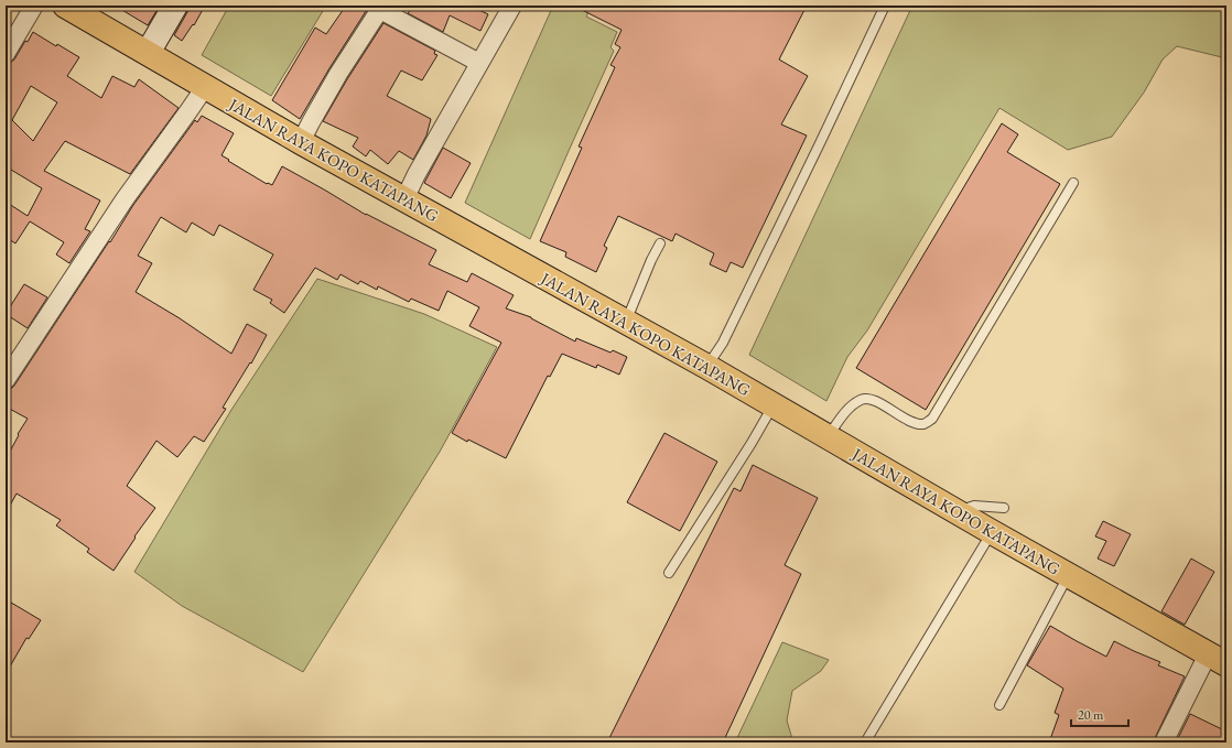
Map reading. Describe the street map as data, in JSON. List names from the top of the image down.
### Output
{
  "streets": {
    "main road": ["JALAN RAYA KOPO KATAPANG"]
  },
  "scale_bar": "20 m"
}
